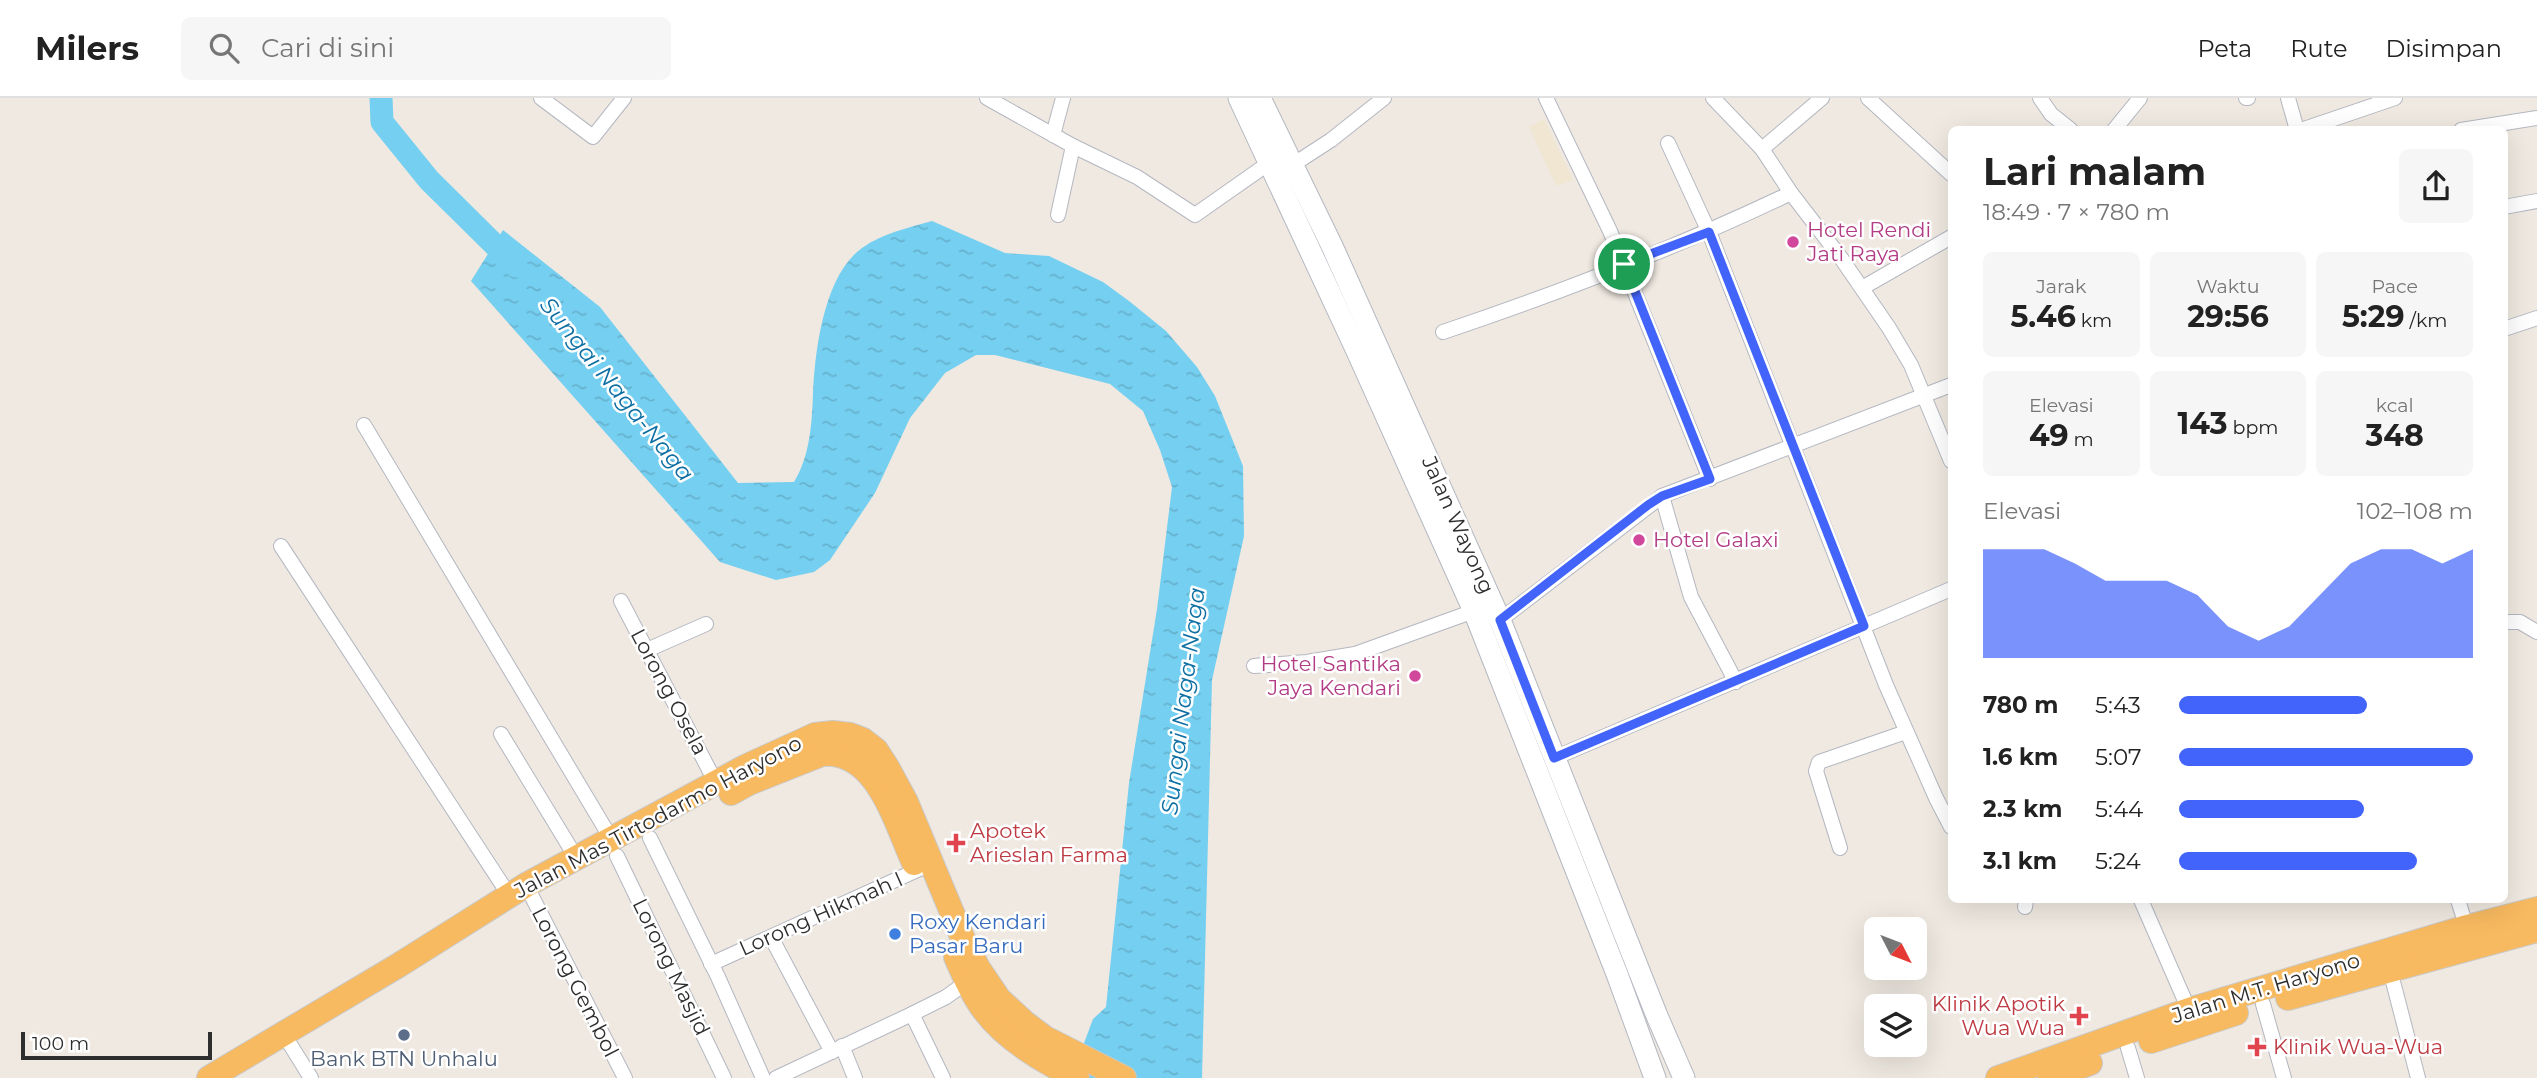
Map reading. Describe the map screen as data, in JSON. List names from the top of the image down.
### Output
{
  "streets": {
    "highway": ["Jalan Mas Tirtodarmo Haryono", "Jalan M.T. Haryono"],
    "main road": ["Jalan Wayong"],
    "street": [
      "Lorong Osela",
      "Lorong Hikmah I",
      "Lorong Masjid",
      "Lorong Gembol"
    ]
  },
  "crossings": [
    ["Lorong Osela", "Jalan Mas Tirtodarmo Haryono"],
    ["Jalan Mas Tirtodarmo Haryono", "Lorong Hikmah I"],
    ["Jalan Mas Tirtodarmo Haryono", "Lorong Masjid"],
    ["Jalan Mas Tirtodarmo Haryono", "Lorong Gembol"]
  ],
  "water": ["Sungai Naga-Naga"],
  "places": {
    "other": [
      "Hotel Rendi Jati Raya",
      "Hotel Galaxi",
      "Hotel Santika Jaya Kendari",
      "Roxy Kendari Pasar Baru",
      "Bank BTN Unhalu"
    ],
    "health": ["Apotek Arieslan Farma", "Klinik Apotik Wua Wua", "Klinik Wua-Wua"]
  },
  "scale_bar": "100 m",
  "north": "bottom right",
  "page": {
    "header": "Milers",
    "search": "Cari di sini",
    "nav": ["Peta", "Rute", "Disimpan"],
    "heading": ["Lari malam", "18:49 · 7 × 780 m"],
    "stats": [
      ["Jarak", "5.46 km"],
      ["Waktu", "29:56"],
      ["Pace", "5:29 /km"],
      ["Elevasi", "49 m"],
      ["143 bpm"],
      ["kcal", "348"]
    ],
    "chart": ["Elevasi", "102–108 m"],
    "list": [
      {
        "name": "780 m",
        "note": "5:43"
      },
      {
        "name": "1.6 km",
        "note": "5:07"
      },
      {
        "name": "2.3 km",
        "note": "5:44"
      },
      {
        "name": "3.1 km",
        "note": "5:24"
      }
    ],
    "scale": "100 m"
  }
}
